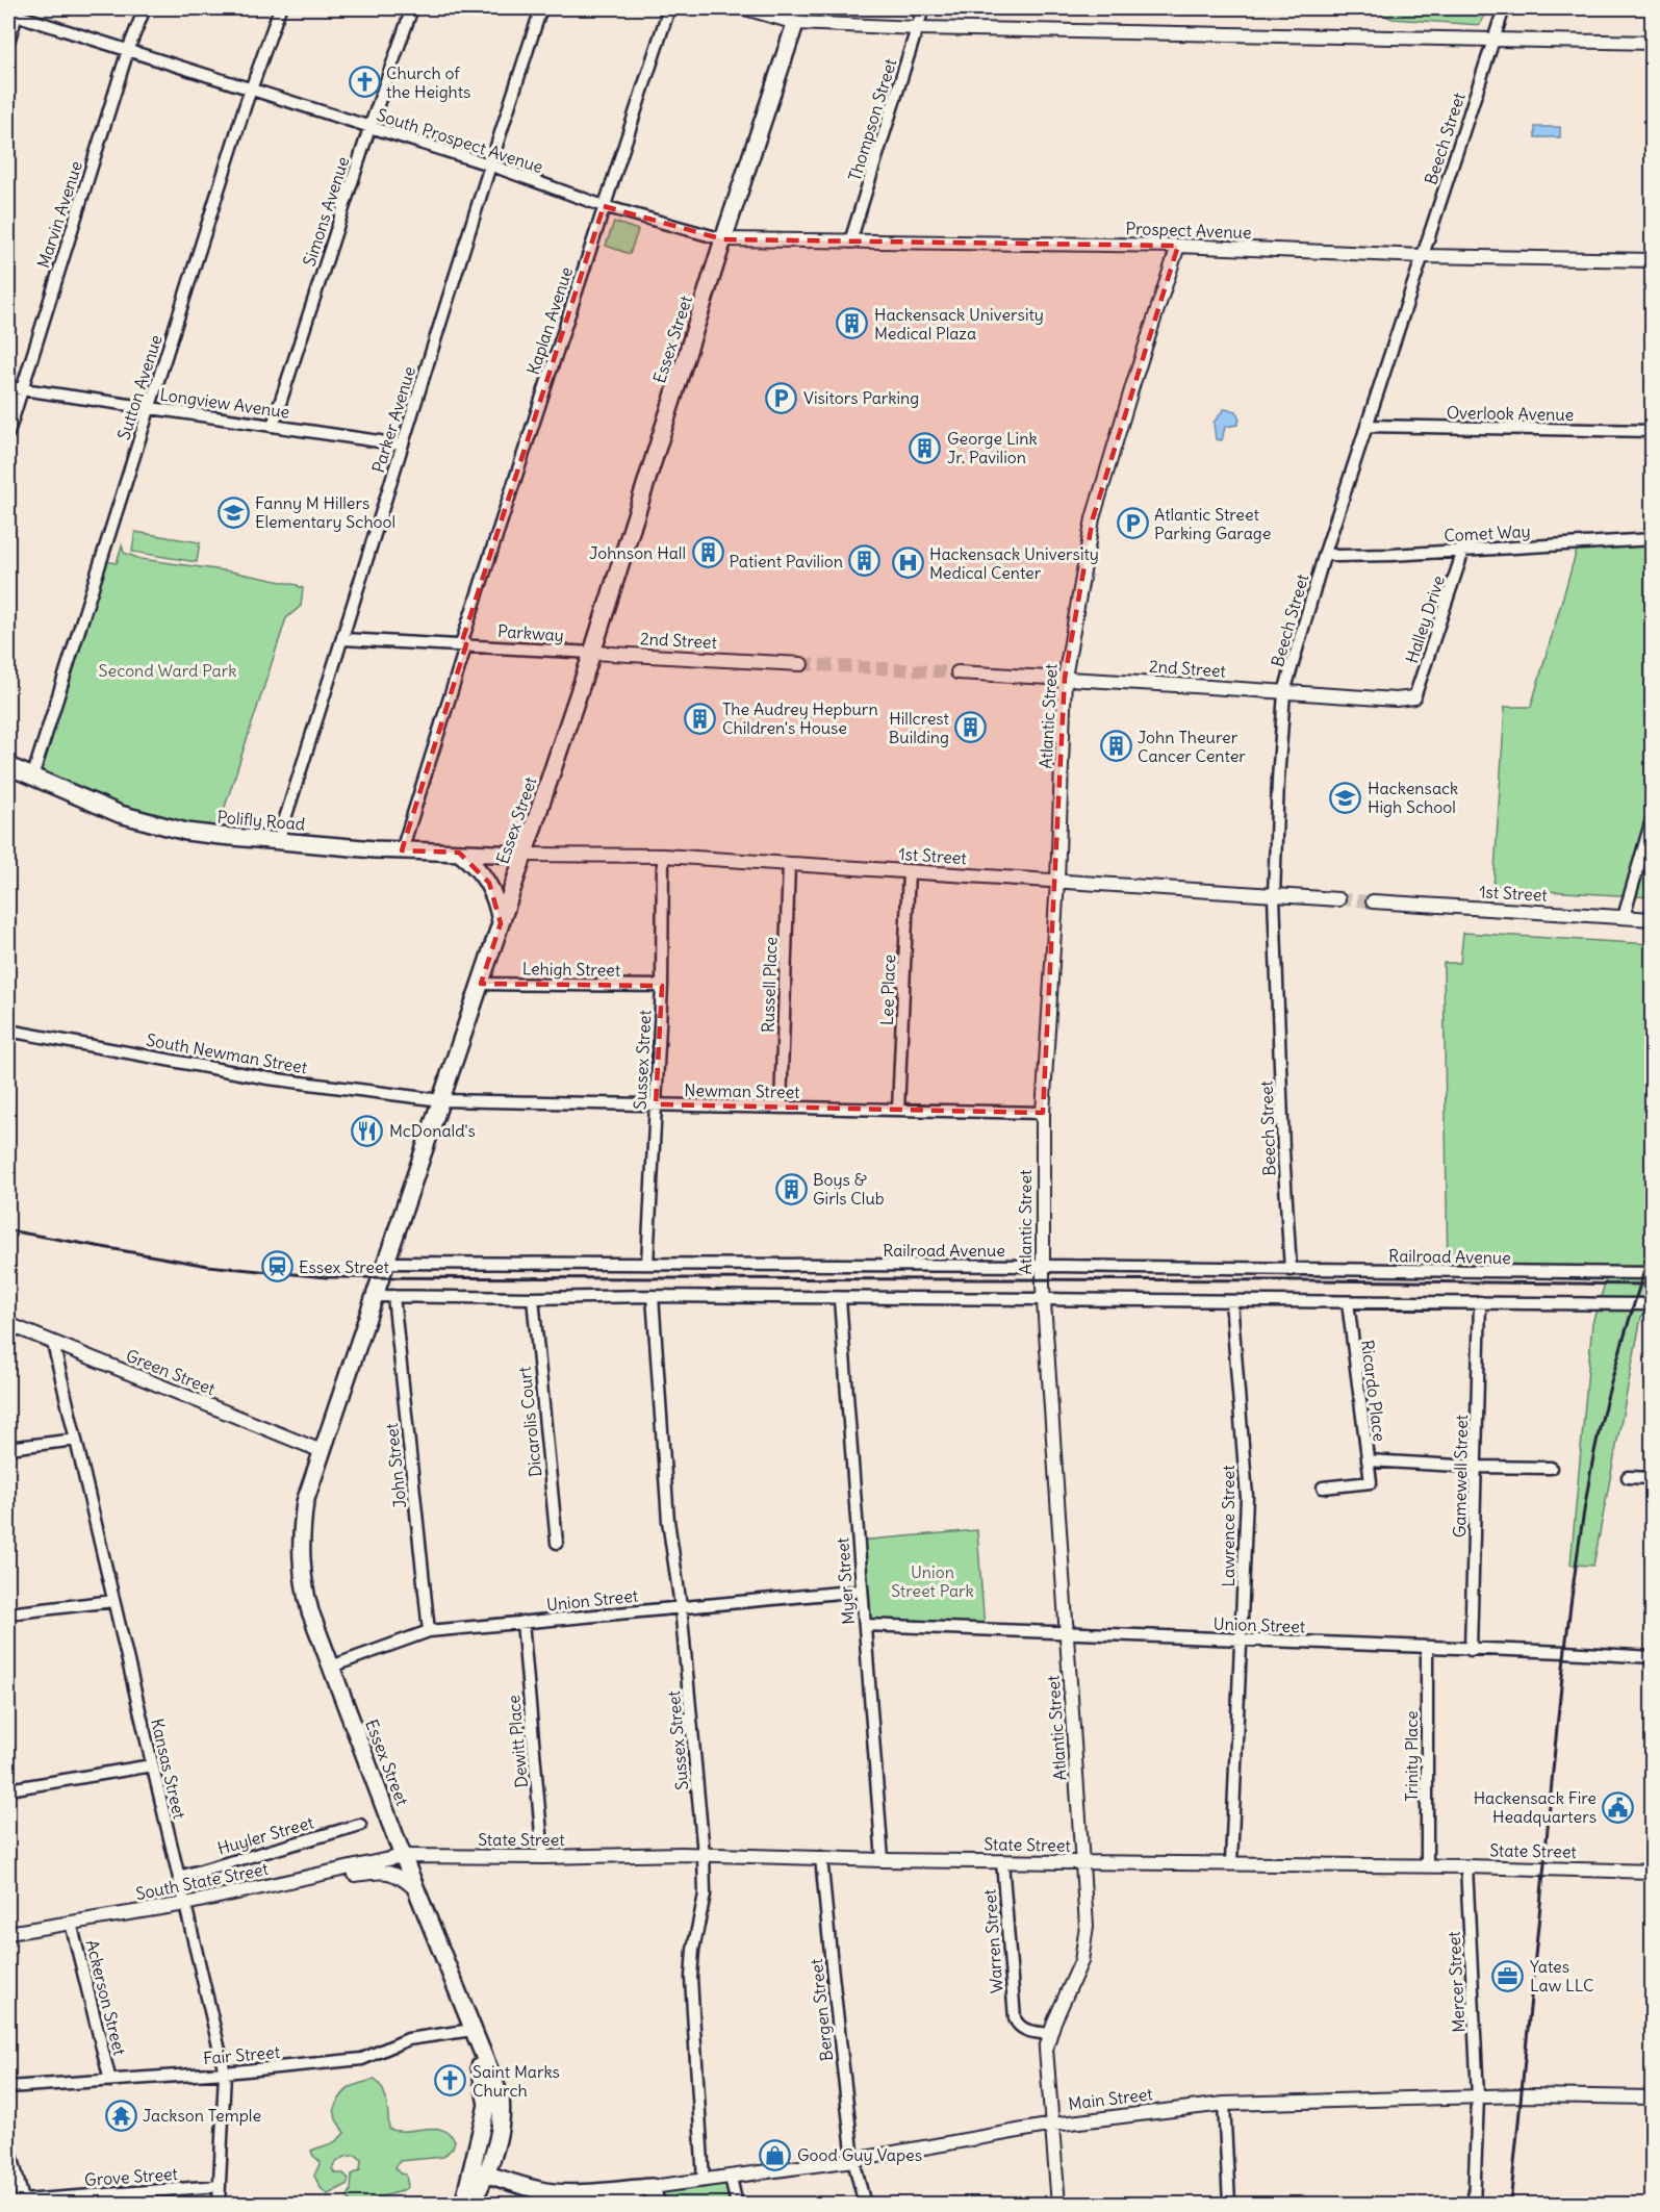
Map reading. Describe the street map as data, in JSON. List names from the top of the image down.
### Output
{
  "streets": {
    "main road": ["Essex Street", "Polifly Road", "Main Street"],
    "street": [
      "Thompson Street",
      "Beech Street",
      "South Prospect Avenue",
      "Simons Avenue",
      "Marvin Avenue",
      "Prospect Avenue",
      "Kaplan Avenue",
      "Sutton Avenue",
      "Longview Avenue",
      "Overlook Avenue",
      "Parker Avenue",
      "Comet Way",
      "Halley Drive",
      "Parkway",
      "2nd Street",
      "Atlantic Street",
      "1st Street",
      "Lehigh Street",
      "Russell Place",
      "Lee Place",
      "South Newman Street",
      "Sussex Street",
      "Newman Street",
      "Railroad Avenue",
      "Green Street",
      "Ricardo Place",
      "Dicarolis Court",
      "John Street",
      "Gamewell Street",
      "Lawrence Street",
      "Myer Street",
      "Union Street",
      "Dewitt Place",
      "Trinity Place",
      "Kansas Street",
      "Huyler Street",
      "State Street",
      "South State Street",
      "Warren Street",
      "Mercer Street",
      "Ackerson Street",
      "Bergen Street",
      "Fair Street",
      "Grove Street"
    ]
  },
  "crossings": [
    ["Thompson Street", "Prospect Avenue"],
    ["Beech Street", "Prospect Avenue"],
    ["Beech Street", "Overlook Avenue"],
    ["Beech Street", "Comet Way"],
    ["Beech Street", "2nd Street"],
    ["Beech Street", "1st Street"],
    ["Beech Street", "Railroad Avenue"],
    ["South Prospect Avenue", "Simons Avenue"],
    ["South Prospect Avenue", "Marvin Avenue"],
    ["South Prospect Avenue", "Prospect Avenue"],
    ["South Prospect Avenue", "Kaplan Avenue"],
    ["South Prospect Avenue", "Essex Street"],
    ["South Prospect Avenue", "Sutton Avenue"],
    ["South Prospect Avenue", "Parker Avenue"],
    ["Simons Avenue", "Longview Avenue"],
    ["Marvin Avenue", "Longview Avenue"],
    ["Prospect Avenue", "Essex Street"],
    ["Prospect Avenue", "Atlantic Street"],
    ["Kaplan Avenue", "Parkway"],
    ["Kaplan Avenue", "Polifly Road"],
    ["Essex Street", "Parkway"],
    ["Essex Street", "2nd Street"],
    ["Essex Street", "Polifly Road"],
    ["Essex Street", "1st Street"],
    ["Essex Street", "Lehigh Street"],
    ["Essex Street", "South Newman Street"],
    ["Essex Street", "Newman Street"],
    ["Essex Street", "Railroad Avenue"],
    ["Essex Street", "Green Street"],
    ["Essex Street", "Union Street"],
    ["Essex Street", "State Street"],
    ["Essex Street", "South State Street"],
    ["Essex Street", "Fair Street"],
    ["Essex Street", "Main Street"],
    ["Sutton Avenue", "Longview Avenue"],
    ["Sutton Avenue", "Polifly Road"],
    ["Longview Avenue", "Parker Avenue"],
    ["Parker Avenue", "Parkway"],
    ["Parker Avenue", "Polifly Road"],
    ["Comet Way", "Halley Drive"],
    ["Halley Drive", "2nd Street"],
    ["Parkway", "2nd Street"],
    ["2nd Street", "Atlantic Street"],
    ["Atlantic Street", "1st Street"],
    ["Atlantic Street", "Newman Street"],
    ["Atlantic Street", "Railroad Avenue"],
    ["Atlantic Street", "Union Street"],
    ["Atlantic Street", "State Street"],
    ["Atlantic Street", "Warren Street"],
    ["Atlantic Street", "Main Street"],
    ["Polifly Road", "1st Street"],
    ["1st Street", "Russell Place"],
    ["1st Street", "Lee Place"],
    ["1st Street", "Sussex Street"],
    ["Lehigh Street", "Sussex Street"],
    ["Russell Place", "Newman Street"],
    ["Lee Place", "Newman Street"],
    ["South Newman Street", "Newman Street"],
    ["Sussex Street", "Newman Street"],
    ["Sussex Street", "Railroad Avenue"],
    ["Sussex Street", "Union Street"],
    ["Sussex Street", "State Street"],
    ["Sussex Street", "Main Street"],
    ["Green Street", "Kansas Street"],
    ["John Street", "Union Street"],
    ["Gamewell Street", "Union Street"],
    ["Lawrence Street", "Union Street"],
    ["Lawrence Street", "State Street"],
    ["Myer Street", "Union Street"],
    ["Myer Street", "State Street"],
    ["Union Street", "Dewitt Place"],
    ["Union Street", "Trinity Place"],
    ["Dewitt Place", "State Street"],
    ["Trinity Place", "State Street"],
    ["Kansas Street", "Huyler Street"],
    ["Kansas Street", "South State Street"],
    ["Kansas Street", "Fair Street"],
    ["Kansas Street", "Grove Street"],
    ["State Street", "South State Street"],
    ["State Street", "Warren Street"],
    ["State Street", "Mercer Street"],
    ["State Street", "Bergen Street"],
    ["South State Street", "Ackerson Street"],
    ["Mercer Street", "Main Street"],
    ["Ackerson Street", "Fair Street"],
    ["Bergen Street", "Main Street"]
  ],
  "parks": ["Second Ward Park", "Union Street Park"],
  "places": {
    "church": ["Church of the Heights", "Saint Marks Church"],
    "building": [
      "Hackensack University Medical Plaza",
      "George Link Jr. Pavilion",
      "Johnson Hall",
      "Patient Pavilion",
      "The Audrey Hepburn Children's House",
      "Hillcrest Building",
      "John Theurer Cancer Center",
      "Boys & Girls Club"
    ],
    "parking": ["Visitors Parking", "Atlantic Street Parking Garage"],
    "school or university": ["Fanny M Hillers Elementary School", "Hackensack High School"],
    "hospital": ["Hackensack University Medical Center"],
    "restaurant": ["McDonald's"],
    "station": ["Essex Street"],
    "public building": ["Hackensack Fire Headquarters"],
    "office": ["Yates Law LLC"],
    "temple": ["Jackson Temple"],
    "shop": ["Good Guy Vapes"]
  }
}
